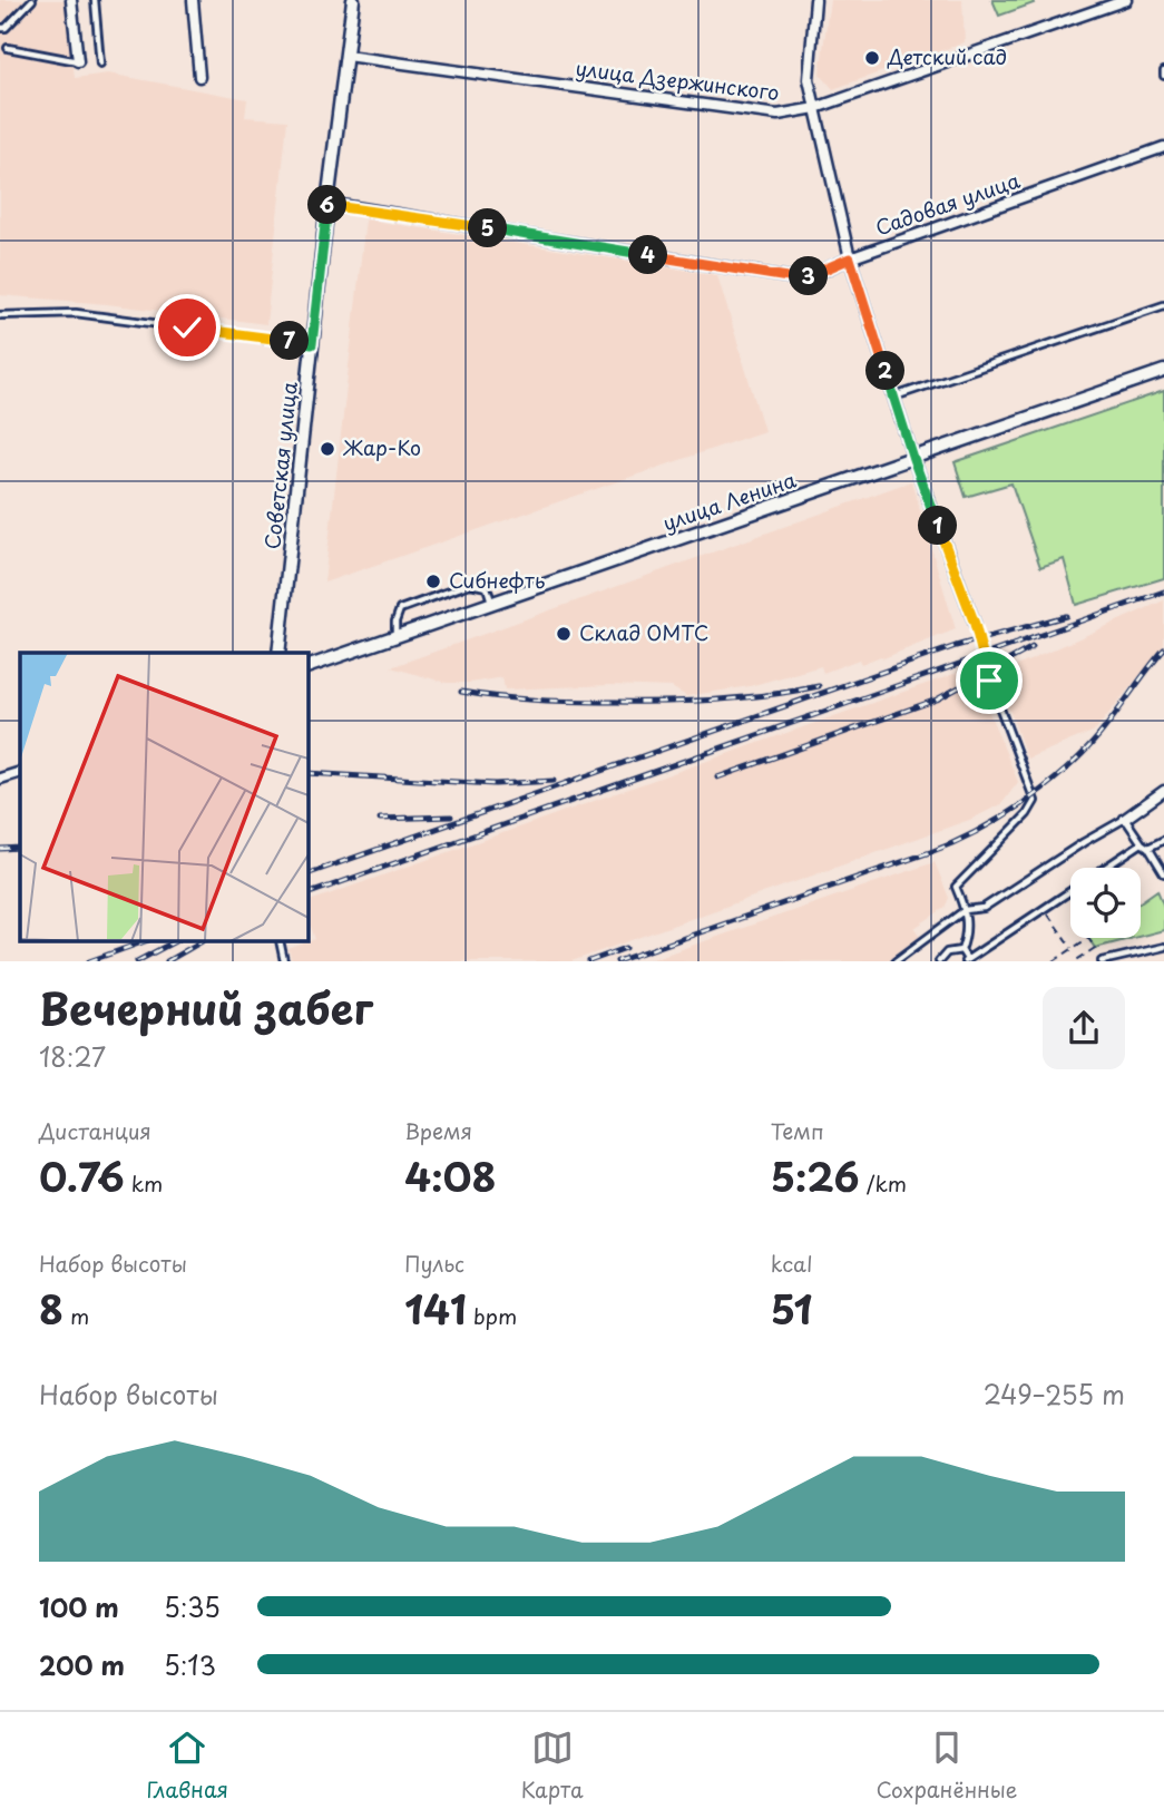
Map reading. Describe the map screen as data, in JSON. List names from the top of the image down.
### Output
{
  "streets": {
    "street": [
      "улица Дзержинского",
      "Садовая улица",
      "Советская улица",
      "улица Ленина"
    ]
  },
  "crossings": [
    ["улица Дзержинского", "Советская улица"],
    ["Садовая улица", "Советская улица"]
  ],
  "places": [
    "Детский сад",
    "Жар-Ко",
    "Сибнефть",
    "Склад ОМТС"
  ],
  "page": {
    "pins": [
      "6",
      "5",
      "4",
      "3",
      "7",
      "2",
      "1"
    ],
    "heading": ["Вечерний забег", "18:27"],
    "stats": [
      ["Дистанция", "0.76 km"],
      ["Время", "4:08"],
      ["Темп", "5:26 /km"],
      ["Набор высоты", "8 m"],
      ["Пульс", "141 bpm"],
      ["kcal", "51"]
    ],
    "chart": ["Набор высоты", "249–255 m"],
    "list": [
      {
        "name": "100 m",
        "note": "5:35"
      },
      {
        "name": "200 m",
        "note": "5:13"
      }
    ],
    "tabs": ["Главная", "Карта", "Сохранённые"]
  }
}
